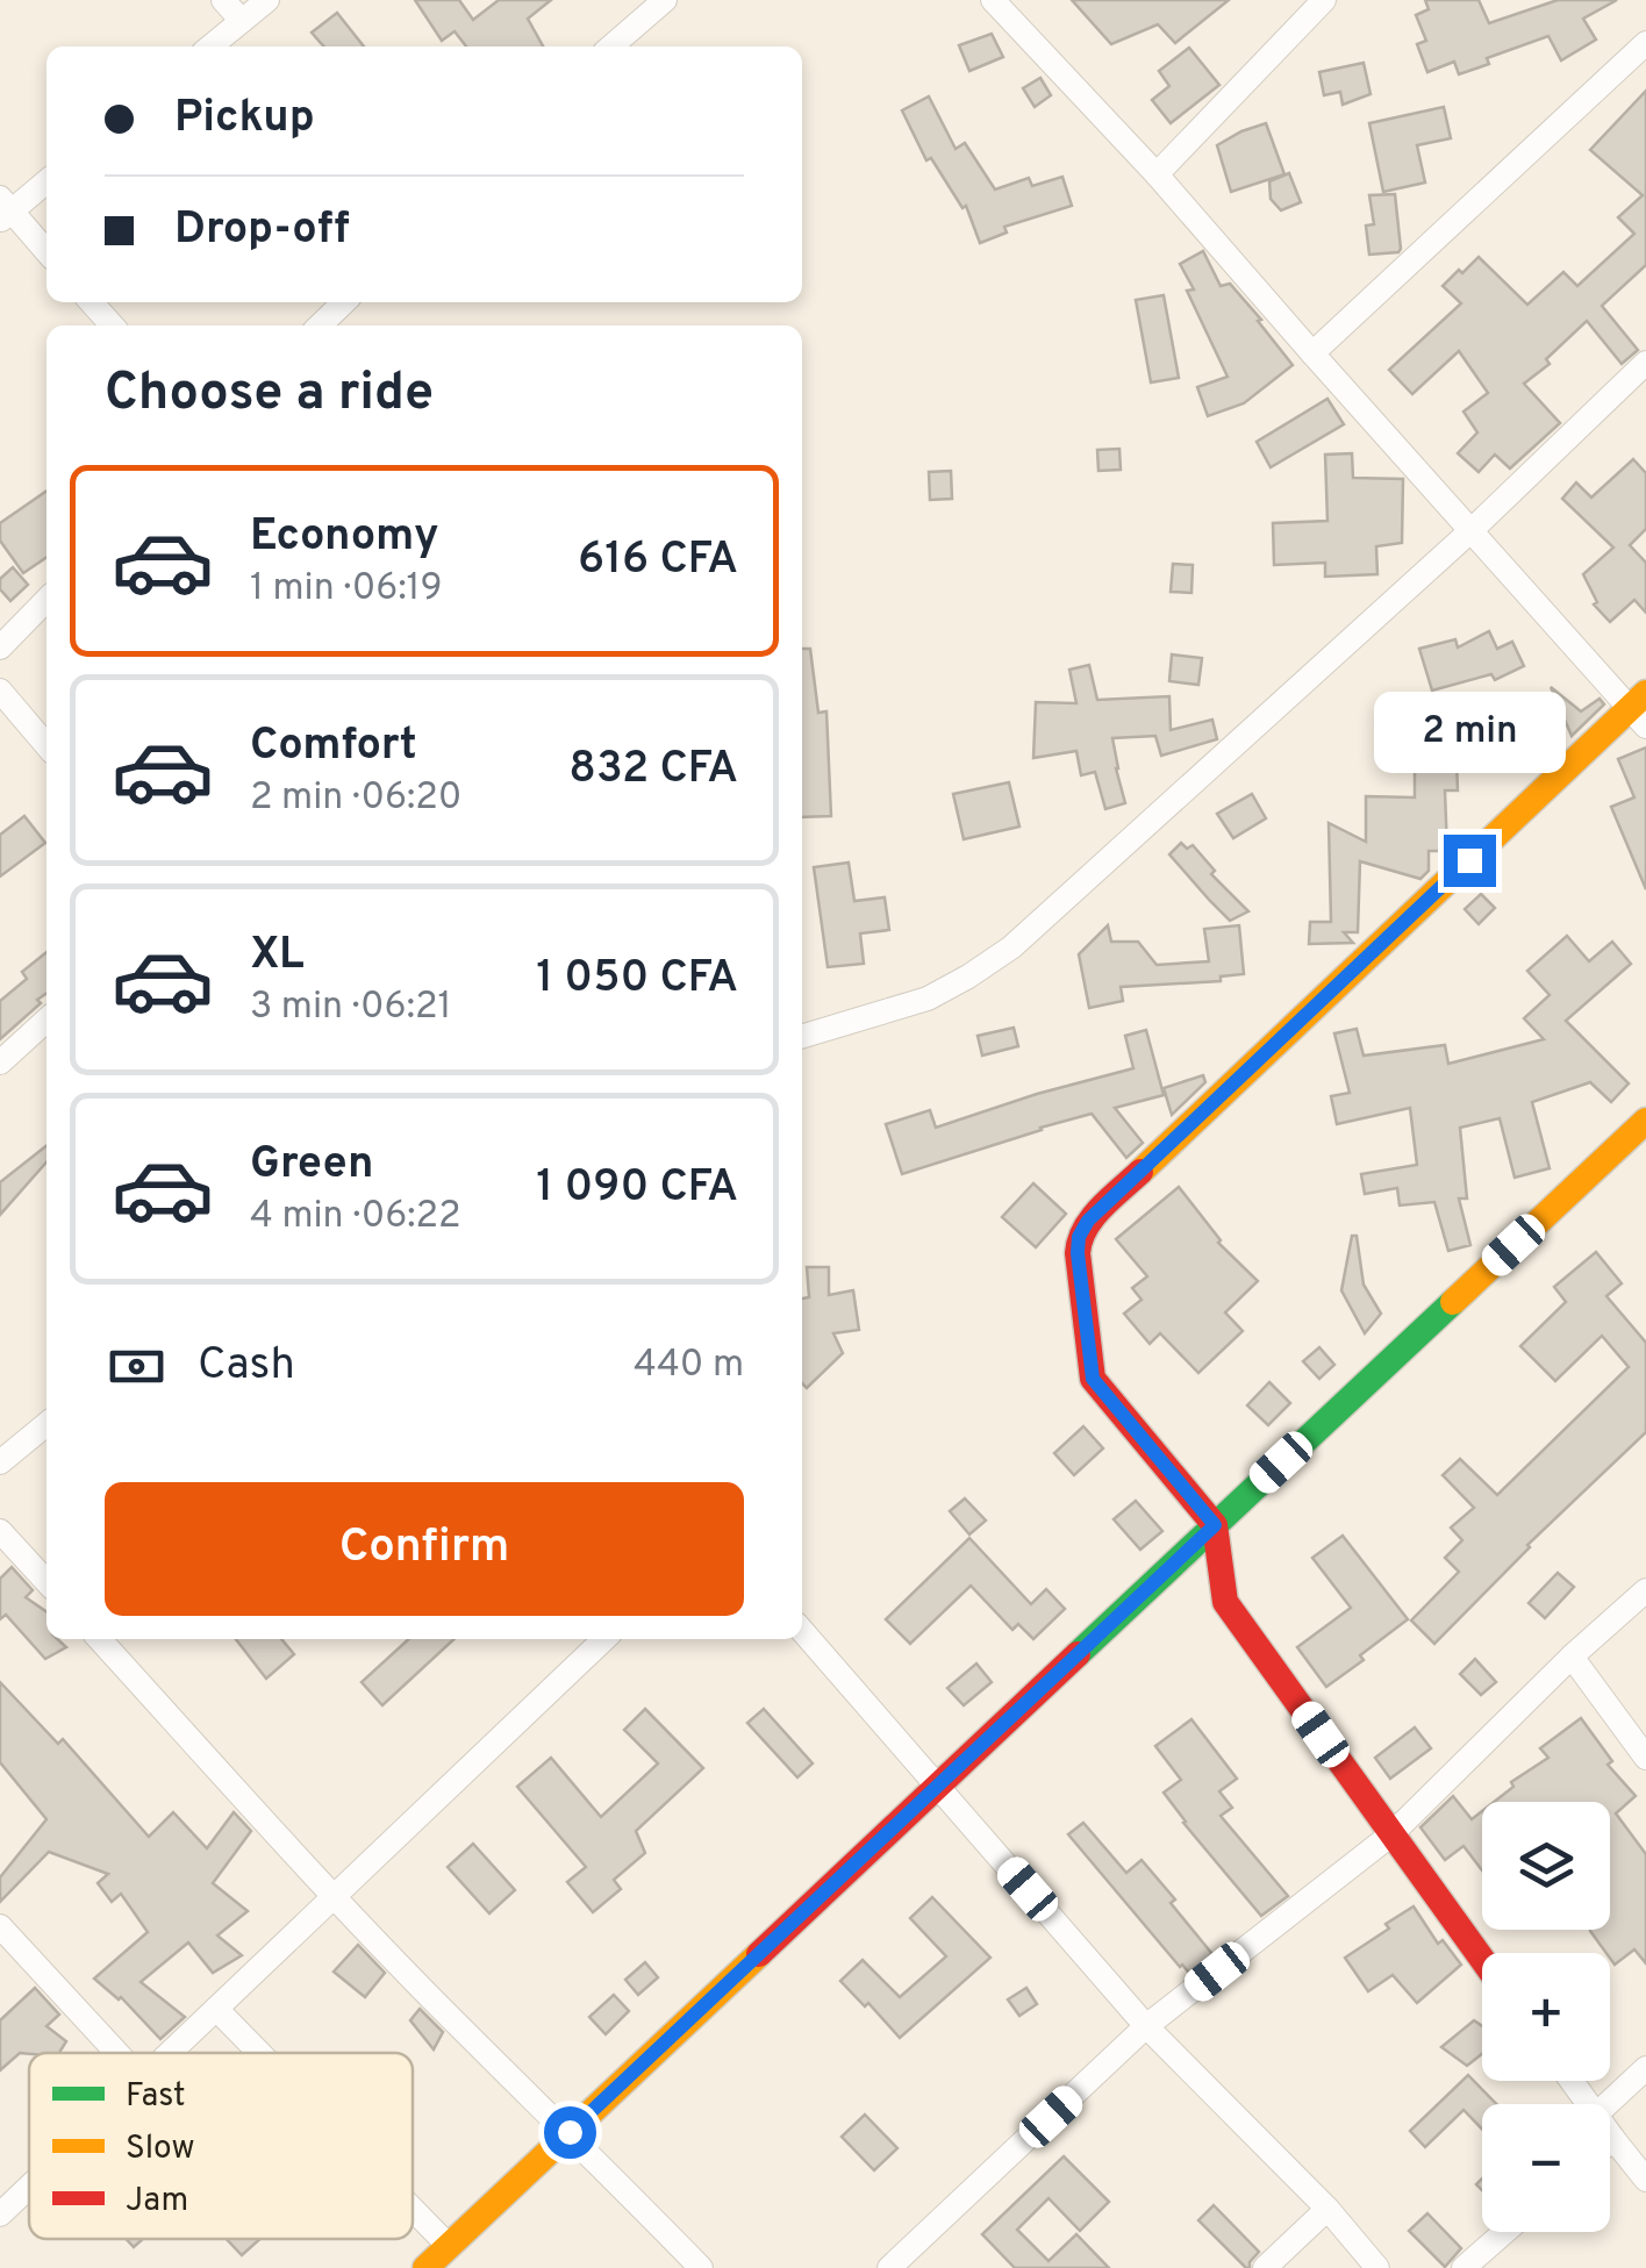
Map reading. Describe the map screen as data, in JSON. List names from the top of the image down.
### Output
{
  "legend": ["Fast", "Slow", "Jam"],
  "page": {
    "banner": ["Pickup", "Drop-off"],
    "heading": "Choose a ride",
    "list": [
      {
        "name": "Economy",
        "note": "1 min · 06:19",
        "value": "616 CFA"
      },
      {
        "name": "Comfort",
        "note": "2 min · 06:20",
        "value": "832 CFA"
      },
      {
        "name": "XL",
        "note": "3 min · 06:21",
        "value": "1 050 CFA"
      },
      {
        "name": "Green",
        "note": "4 min · 06:22",
        "value": "1 090 CFA"
      }
    ],
    "bubble": "2 min",
    "pay": ["Cash", "440 m"],
    "buttons": "Confirm",
    "map_buttons": ["+", "−"]
  }
}
